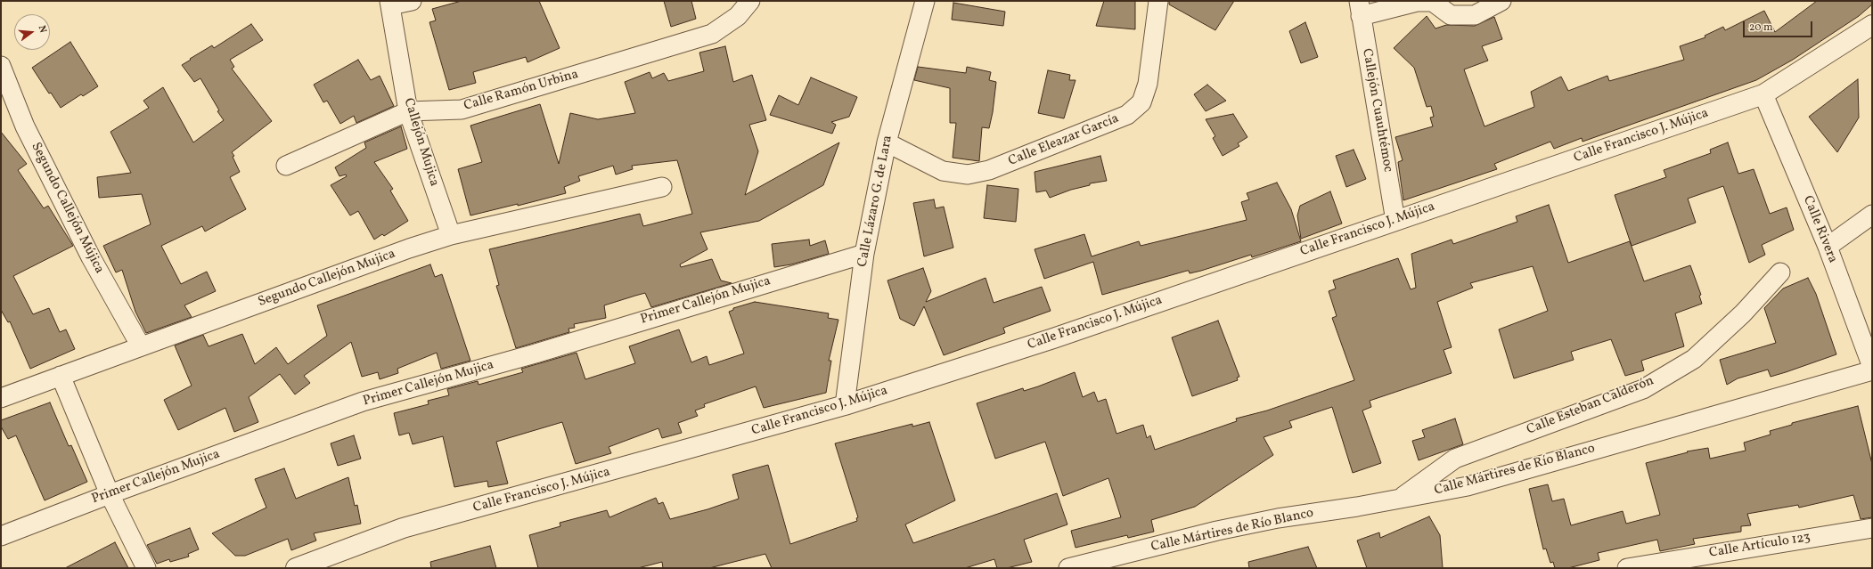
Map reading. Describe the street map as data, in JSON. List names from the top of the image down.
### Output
{
  "streets": {
    "street": [
      "Calle Ramón Urbina",
      "Callejón Cuauhtémoc",
      "Calle Francisco J. Mújica",
      "Calle Eleazar García",
      "Callejón Mujica",
      "Calle Lázaro G. de Lara",
      "Segundo Callejón Mújica",
      "Calle Rivera",
      "Segundo Callejón Mujica",
      "Primer Callejón Mujica",
      "Calle Esteban Calderón",
      "Calle Mártires de Río Blanco",
      "Calle Artículo 123"
    ]
  },
  "crossings": [
    ["Calle Ramón Urbina", "Callejón Mujica"],
    ["Callejón Cuauhtémoc", "Calle Francisco J. Mújica"],
    ["Calle Francisco J. Mújica", "Calle Lázaro G. de Lara"],
    ["Calle Francisco J. Mújica", "Calle Rivera"],
    ["Calle Eleazar García", "Calle Lázaro G. de Lara"],
    ["Callejón Mujica", "Segundo Callejón Mujica"],
    ["Calle Lázaro G. de Lara", "Primer Callejón Mujica"],
    ["Segundo Callejón Mújica", "Segundo Callejón Mujica"],
    ["Calle Esteban Calderón", "Calle Mártires de Río Blanco"]
  ],
  "scale_bar": "20 m",
  "north": "right"
}
